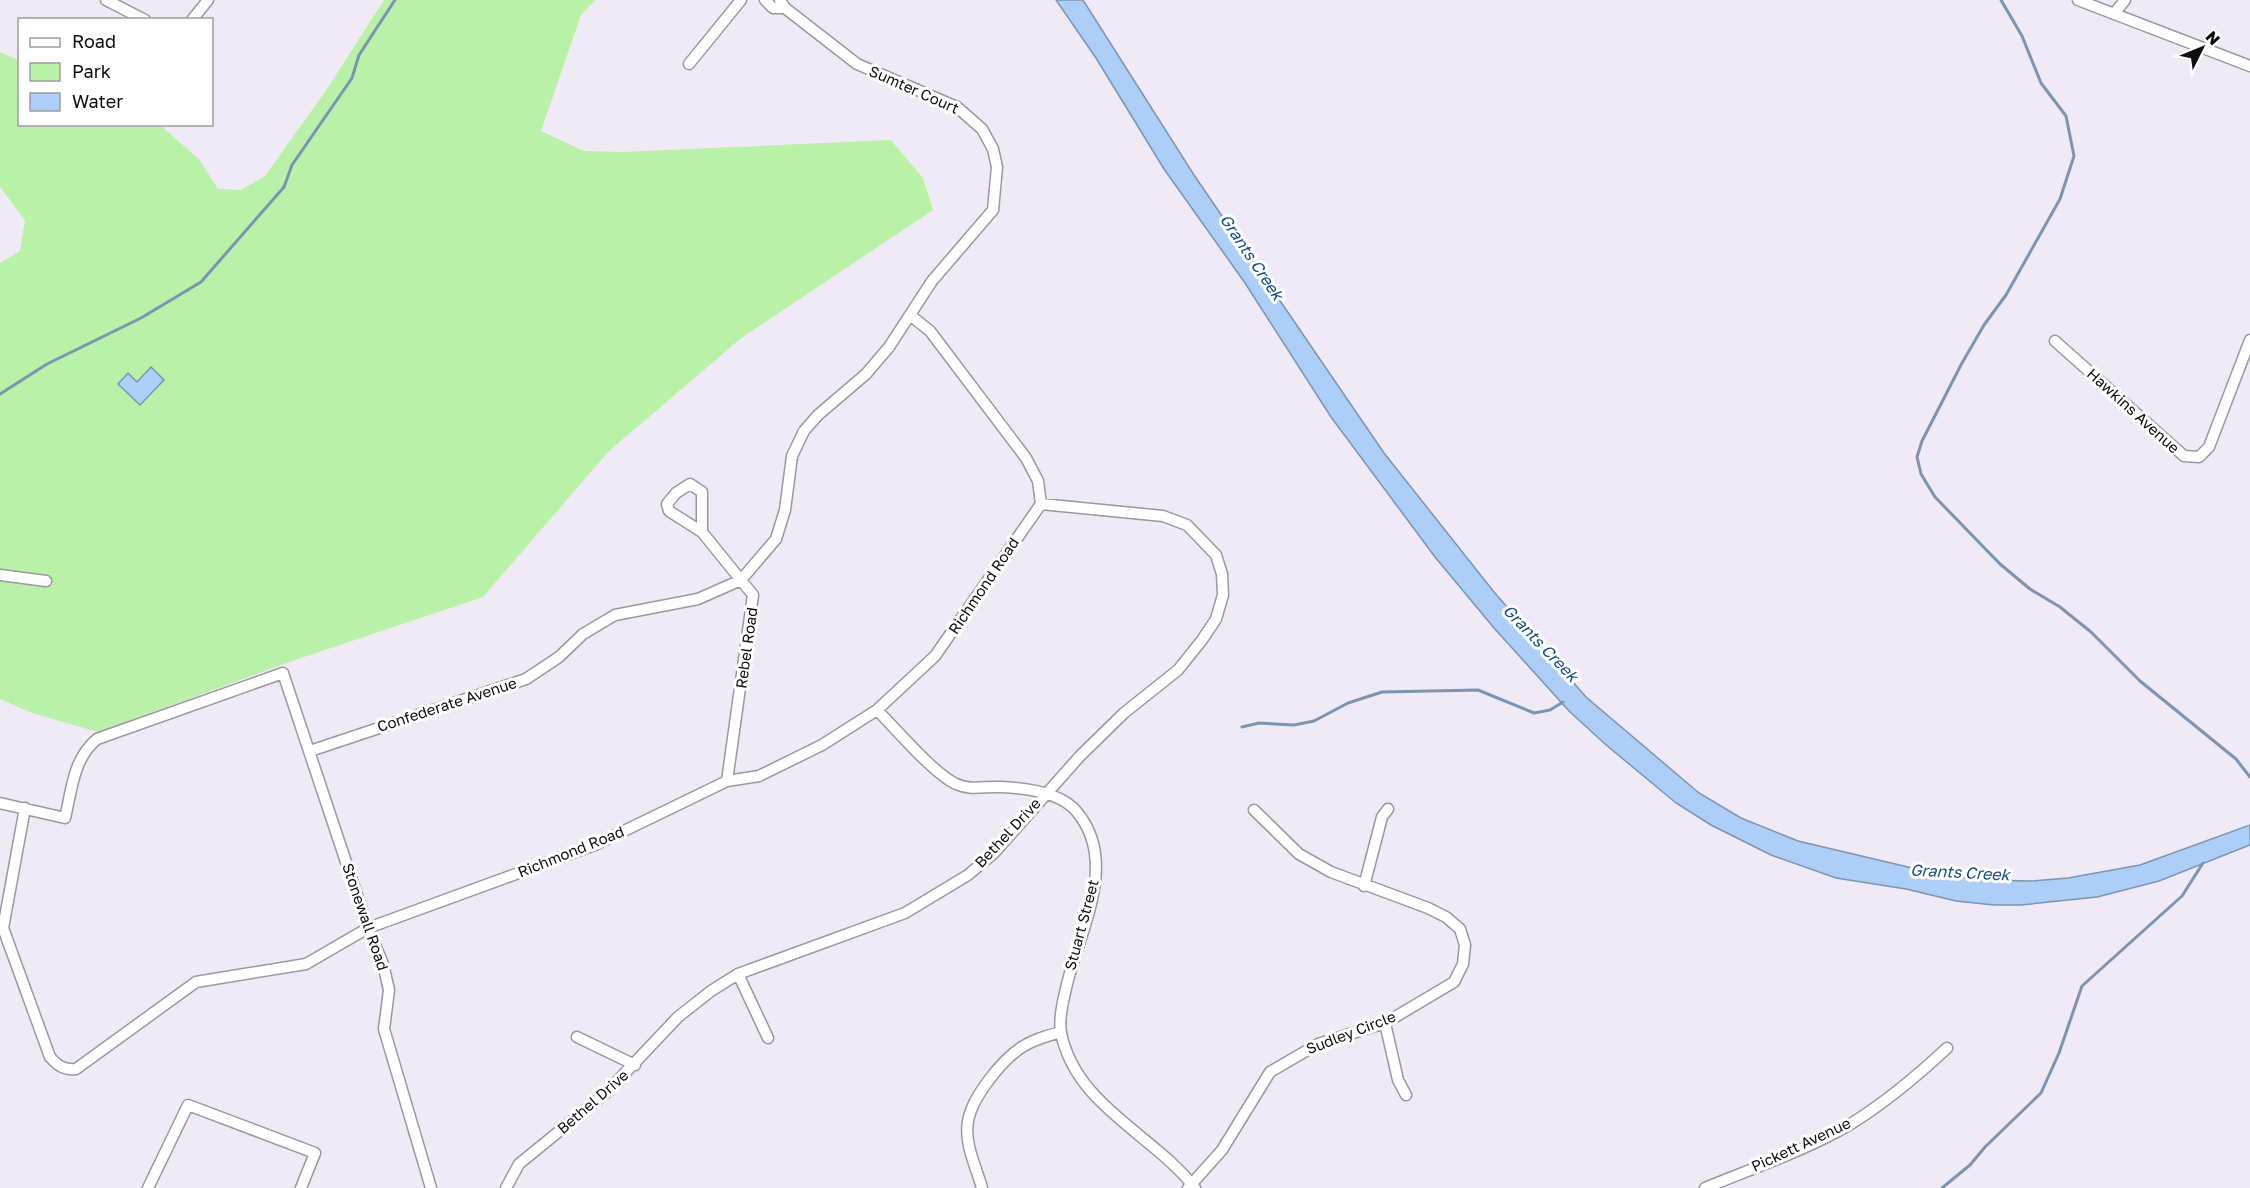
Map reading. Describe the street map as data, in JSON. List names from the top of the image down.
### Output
{
  "streets": {
    "street": [
      "Sumter Court",
      "Hawkins Avenue",
      "Richmond Road",
      "Rebel Road",
      "Confederate Avenue",
      "Bethel Drive",
      "Stonewall Road",
      "Stuart Street",
      "Sudley Circle",
      "Pickett Avenue"
    ]
  },
  "crossings": [
    ["Sumter Court", "Confederate Avenue"],
    ["Richmond Road", "Rebel Road"],
    ["Richmond Road", "Bethel Drive"],
    ["Richmond Road", "Stonewall Road"],
    ["Richmond Road", "Stuart Street"],
    ["Rebel Road", "Confederate Avenue"],
    ["Confederate Avenue", "Stonewall Road"],
    ["Bethel Drive", "Stuart Street"],
    ["Stuart Street", "Sudley Circle"]
  ],
  "water": ["Grants Creek"],
  "legend": ["Road", "Park", "Water"],
  "north": "top right"
}
